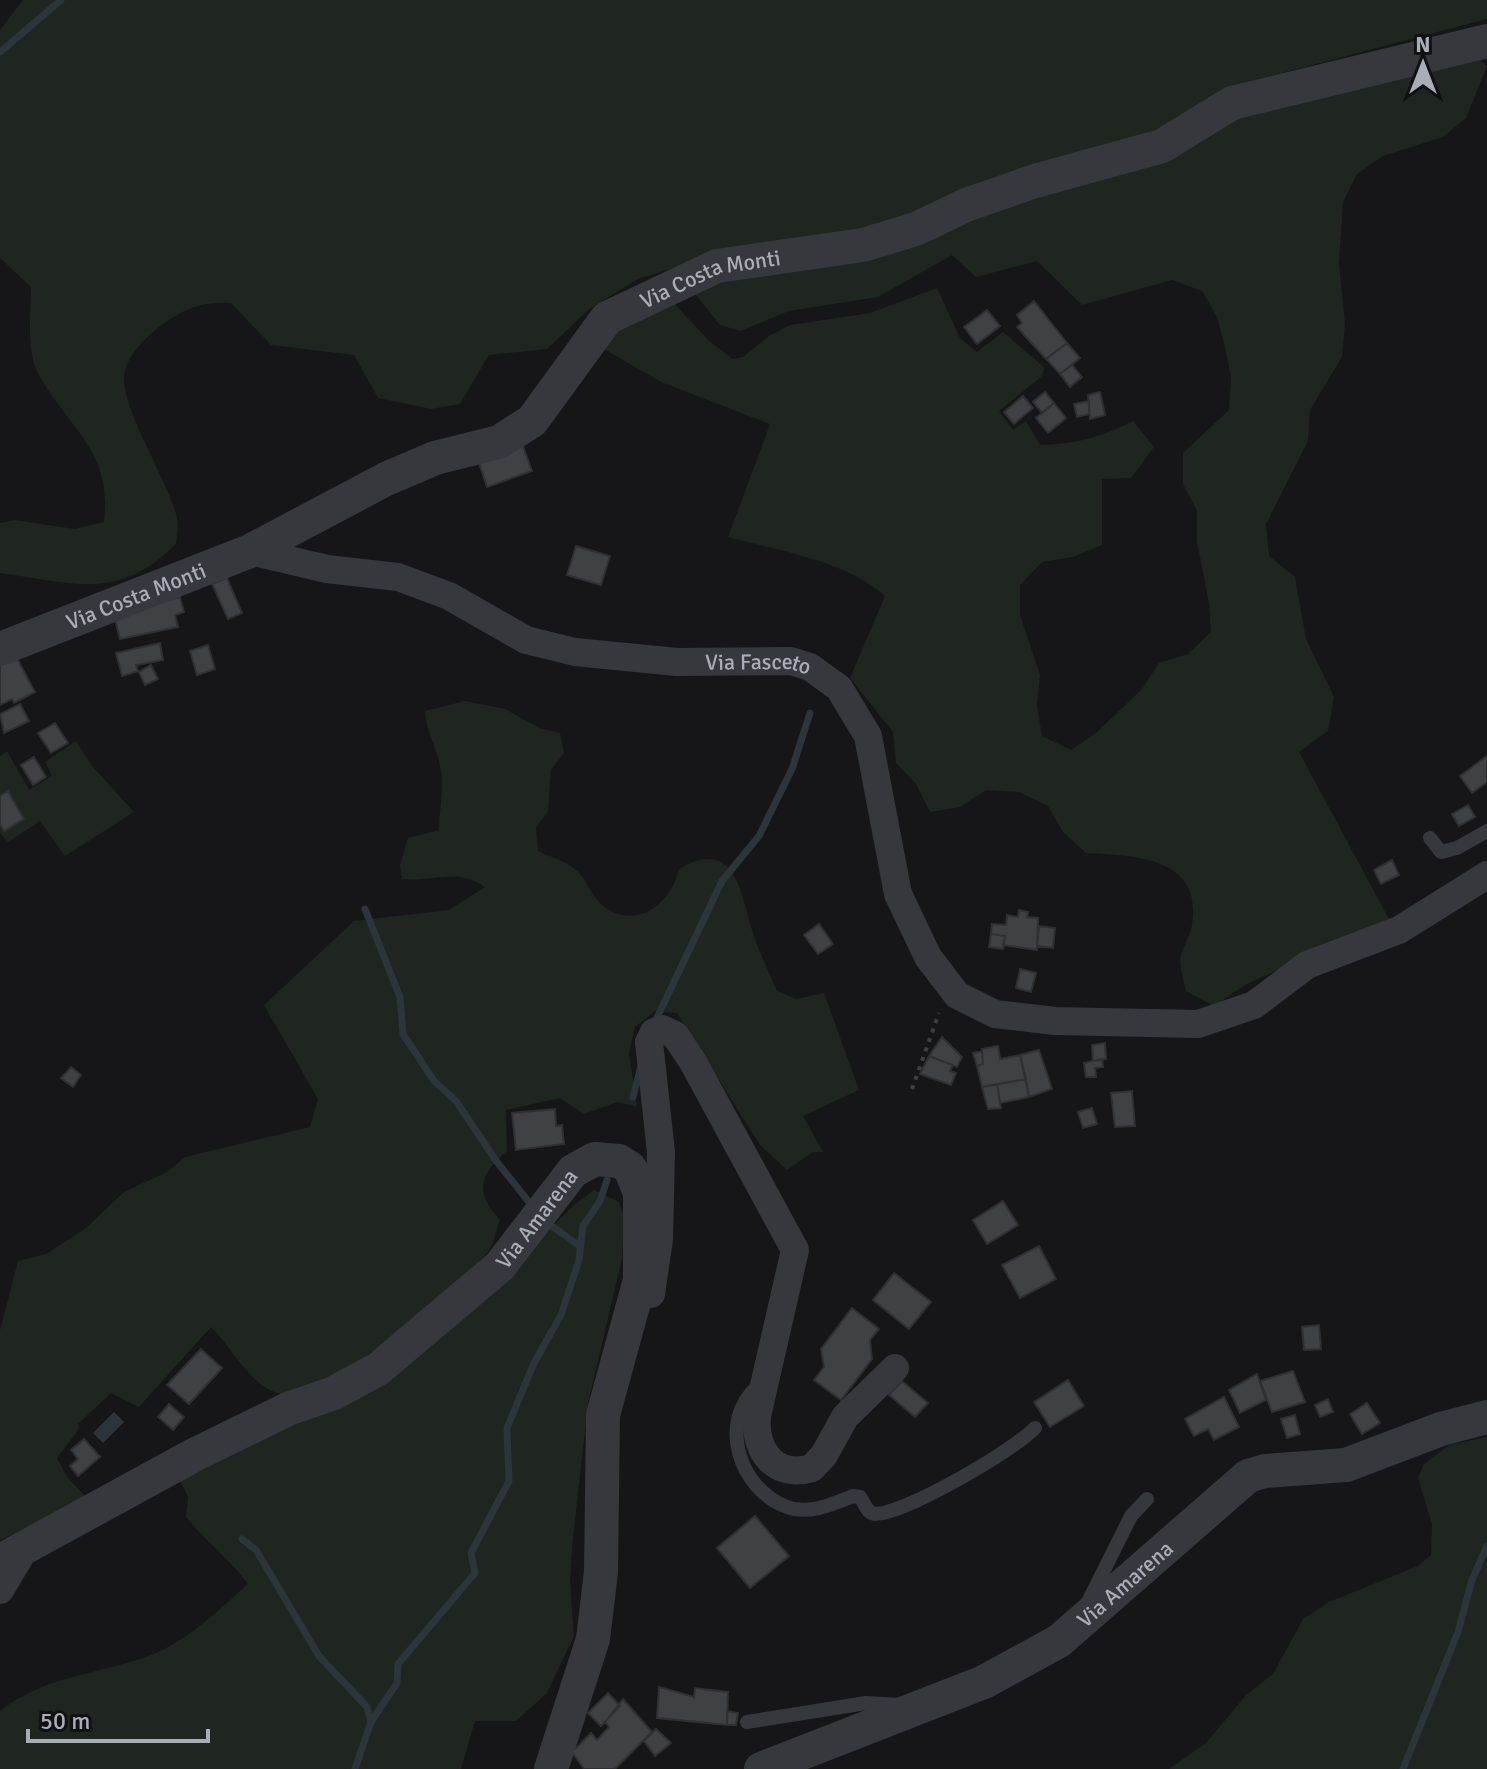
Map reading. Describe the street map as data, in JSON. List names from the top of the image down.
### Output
{
  "streets": {
    "street": ["Via Costa Monti", "Via Fasceto", "Via Amarena"]
  },
  "crossings": [
    ["Via Costa Monti", "Via Fasceto"]
  ],
  "scale_bar": "50 m",
  "north": "top"
}
